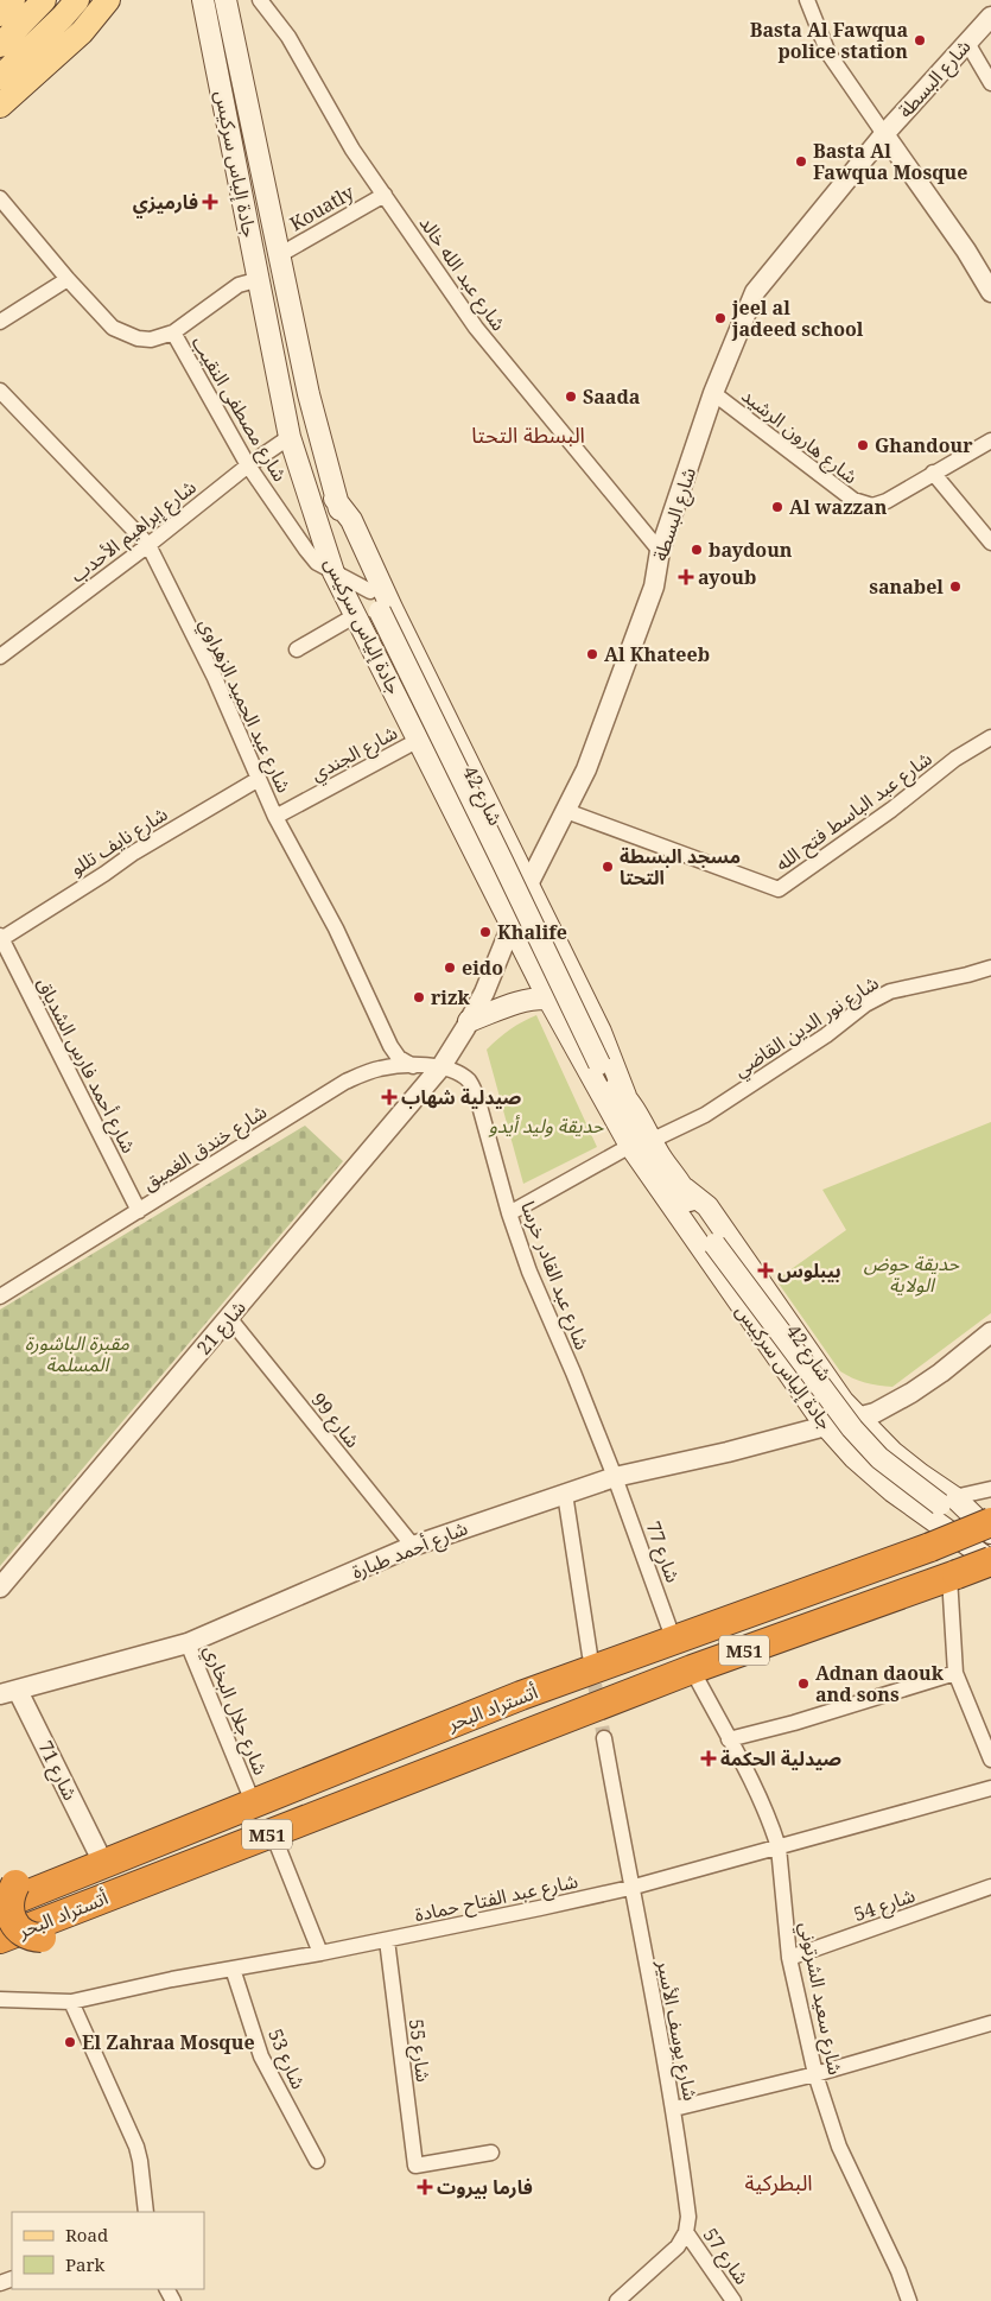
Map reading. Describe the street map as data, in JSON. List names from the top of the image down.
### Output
{
  "streets": {
    "highway": ["M51", "أتستراد البحر"],
    "main road": ["جادة إلياس سركيس", "شارع 42"],
    "street": [
      "شارع البسطة",
      "Kouatly",
      "شارع عبد الله خالد",
      "شارع مصطفى النقيب",
      "شارع هارون الرشيد",
      "شارع إبراهيم الأحدب",
      "شارع عبد الحميد الزهراوي",
      "شارع الجندي",
      "شارع عبد الباسط فتح الله",
      "شارع نايف تللو",
      "شارع نور الدين القاضي",
      "شارع أحمد فارس الشدياق",
      "شارع خندق الغميق",
      "شارع عبد القادر خرسا",
      "شارع 21",
      "شارع 99",
      "شارع أحمد طبارة",
      "شارع 77",
      "شارع جلال البخاري",
      "شارع 71",
      "شارع عبد الفتاح حمادة",
      "شارع 54",
      "شارع سعيد الشرتوني",
      "شارع يوسف الأسير",
      "شارع 55",
      "شارع 53",
      "شارع 57"
    ]
  },
  "crossings": [
    ["شارع البسطة", "جادة إلياس سركيس"],
    ["شارع البسطة", "شارع عبد الله خالد"],
    ["شارع البسطة", "شارع هارون الرشيد"],
    ["شارع البسطة", "شارع 42"],
    ["شارع البسطة", "شارع عبد الباسط فتح الله"],
    ["شارع البسطة", "شارع خندق الغميق"],
    ["شارع البسطة", "شارع عبد القادر خرسا"],
    ["شارع البسطة", "شارع 21"],
    ["جادة إلياس سركيس", "Kouatly"],
    ["جادة إلياس سركيس", "شارع مصطفى النقيب"],
    ["جادة إلياس سركيس", "شارع إبراهيم الأحدب"],
    ["جادة إلياس سركيس", "شارع الجندي"],
    ["جادة إلياس سركيس", "شارع 42"],
    ["جادة إلياس سركيس", "شارع نور الدين القاضي"],
    ["جادة إلياس سركيس", "شارع أحمد طبارة"],
    ["Kouatly", "شارع عبد الله خالد"],
    ["شارع مصطفى النقيب", "شارع إبراهيم الأحدب"],
    ["شارع إبراهيم الأحدب", "شارع عبد الحميد الزهراوي"],
    ["شارع عبد الحميد الزهراوي", "شارع الجندي"],
    ["شارع عبد الحميد الزهراوي", "شارع نايف تللو"],
    ["شارع عبد الحميد الزهراوي", "شارع خندق الغميق"],
    ["شارع 42", "شارع أحمد طبارة"],
    ["شارع نايف تللو", "شارع أحمد فارس الشدياق"],
    ["شارع أحمد فارس الشدياق", "شارع خندق الغميق"],
    ["شارع خندق الغميق", "شارع عبد القادر خرسا"],
    ["شارع خندق الغميق", "شارع 21"],
    ["شارع عبد القادر خرسا", "شارع 21"],
    ["شارع عبد القادر خرسا", "شارع أحمد طبارة"],
    ["شارع عبد القادر خرسا", "شارع 77"],
    ["شارع 21", "شارع 99"],
    ["شارع 99", "شارع أحمد طبارة"],
    ["شارع أحمد طبارة", "شارع 77"],
    ["شارع أحمد طبارة", "شارع جلال البخاري"],
    ["شارع أحمد طبارة", "شارع 71"],
    ["شارع 77", "أتستراد البحر"],
    ["أتستراد البحر", "شارع سعيد الشرتوني"],
    ["شارع عبد الفتاح حمادة", "شارع سعيد الشرتوني"],
    ["شارع عبد الفتاح حمادة", "شارع يوسف الأسير"],
    ["شارع عبد الفتاح حمادة", "شارع 55"],
    ["شارع عبد الفتاح حمادة", "شارع 53"],
    ["شارع 54", "شارع سعيد الشرتوني"],
    ["شارع يوسف الأسير", "شارع 57"]
  ],
  "districts": ["البسطة التحتا", "البطركية"],
  "parks": ["حديقة وليد أيدو", "حديقة حوض الولاية", "مقبرة الباشورة المسلمة"],
  "places": {
    "other": [
      "Basta Al Fawqua police station",
      "Basta Al Fawqua Mosque",
      "jeel al jadeed school",
      "Saada",
      "Ghandour",
      "Al wazzan",
      "baydoun",
      "sanabel",
      "Al Khateeb",
      "مسجد البسطة التحتا",
      "Khalife",
      "eido",
      "rizk",
      "Adnan daouk and sons",
      "El Zahraa Mosque"
    ],
    "health": [
      "فارميزي",
      "ayoub",
      "صيدلية شهاب",
      "بيبلوس",
      "صيدلية الحكمة",
      "فارما بيروت"
    ]
  },
  "legend": ["Road", "Park"]
}
